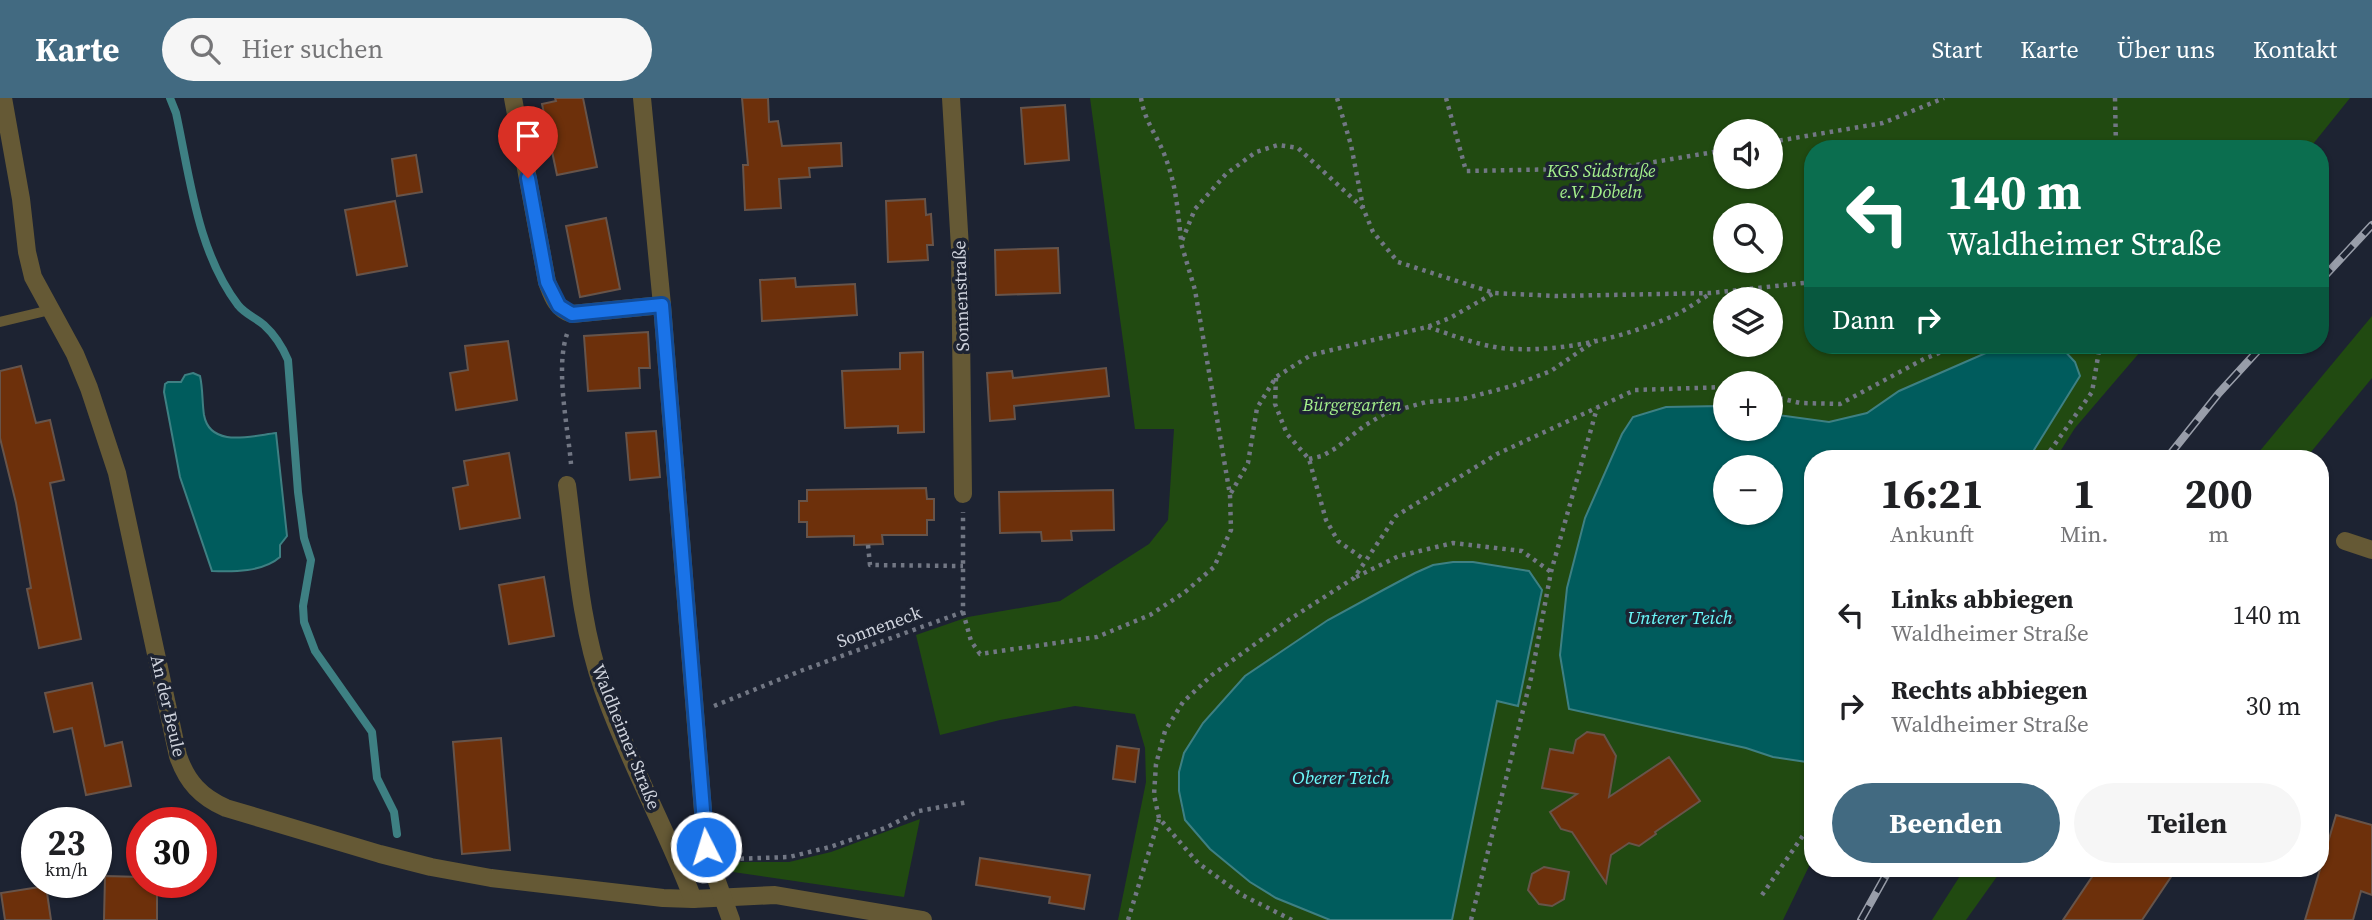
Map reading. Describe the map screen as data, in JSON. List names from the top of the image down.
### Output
{
  "streets": {
    "street": ["Sonnenstraße", "An der Beule", "Waldheimer Straße"],
    "path": ["Sonneneck"]
  },
  "crossings": [
    ["An der Beule", "Waldheimer Straße"]
  ],
  "water": ["Unterer Teich", "Oberer Teich"],
  "parks": ["KGS Südstraße e.V. Döbeln", "Bürgergarten"],
  "page": {
    "header": "Karte",
    "search": "Hier suchen",
    "nav": [
      "Start",
      "Karte",
      "Über uns",
      "Kontakt"
    ],
    "map_buttons": ["+", "−"],
    "turn": ["140 m", "Waldheimer Straße"],
    "then": "Dann",
    "eta": [
      "16:21",
      "Ankunft",
      "1",
      "Min.",
      "200",
      "m"
    ],
    "list": [
      {
        "name": "Links abbiegen",
        "note": "Waldheimer Straße",
        "value": "140 m"
      },
      {
        "name": "Rechts abbiegen",
        "note": "Waldheimer Straße",
        "value": "30 m"
      }
    ],
    "buttons": ["Beenden", "Teilen"],
    "speed": "23 km/h",
    "limit": "30"
  }
}
